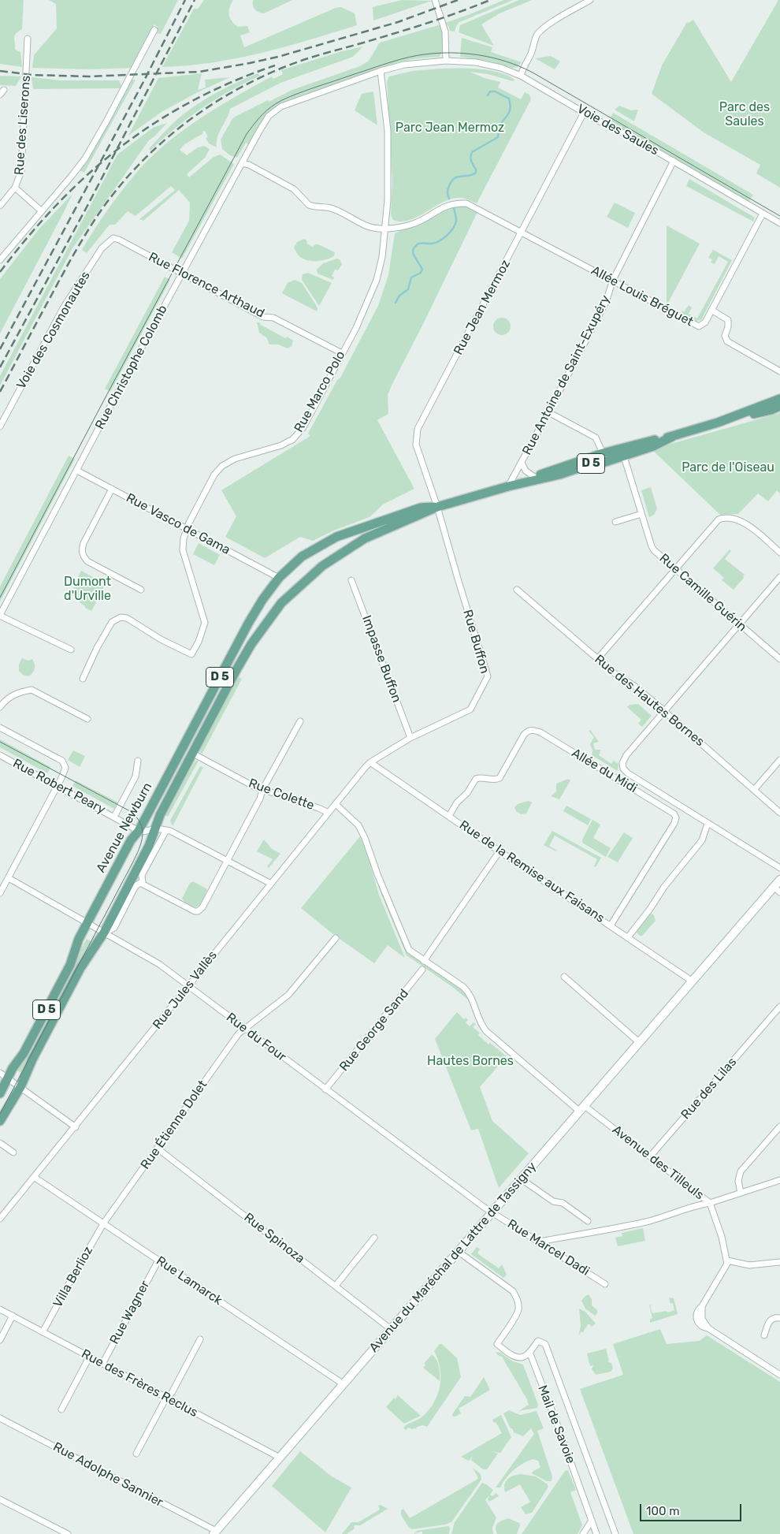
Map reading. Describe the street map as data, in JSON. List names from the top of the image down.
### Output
{
  "streets": {
    "main road": ["D 5", "Avenue Newburn"],
    "street": [
      "Rue des Liserons",
      "Voie des Saules",
      "Rue Florence Arthaud",
      "Allée Louis Bréguet",
      "Rue Jean Mermoz",
      "Voie des Cosmonautes",
      "Rue Christophe Colomb",
      "Rue Antoine de Saint-Exupéry",
      "Rue Marco Polo",
      "Rue Vasco de Gama",
      "Rue Camille Guérin",
      "Rue Buffon",
      "Impasse Buffon",
      "Rue des Hautes Bornes",
      "Allée du Midi",
      "Rue Robert Peary",
      "Rue Colette",
      "Rue de la Remise aux Faisans",
      "Rue Jules Vallès",
      "Rue George Sand",
      "Rue du Four",
      "Rue des Lilas",
      "Rue Étienne Dolet",
      "Avenue des Tilleuls",
      "Rue Spinoza",
      "Rue Marcel Dadi",
      "Avenue du Maréchal de Lattre de Tassigny",
      "Villa Berlioz",
      "Rue Lamarck",
      "Rue Wagner",
      "Rue des Frères Reclus",
      "Mail de Savoie",
      "Rue Adolphe Sannier"
    ]
  },
  "crossings": [
    ["Voie des Saules", "Rue Jean Mermoz"],
    ["Voie des Saules", "Rue Antoine de Saint-Exupéry"],
    ["Rue Florence Arthaud", "Voie des Cosmonautes"],
    ["Rue Florence Arthaud", "Rue Christophe Colomb"],
    ["Rue Florence Arthaud", "Rue Marco Polo"],
    ["Allée Louis Bréguet", "Rue Jean Mermoz"],
    ["Allée Louis Bréguet", "Rue Christophe Colomb"],
    ["Allée Louis Bréguet", "Rue Antoine de Saint-Exupéry"],
    ["Allée Louis Bréguet", "Rue Marco Polo"],
    ["Rue Jean Mermoz", "D 5"],
    ["Rue Jean Mermoz", "Rue Buffon"],
    ["Rue Jean Mermoz", "Avenue Newburn"],
    ["Rue Christophe Colomb", "Rue Marco Polo"],
    ["Rue Christophe Colomb", "Rue Vasco de Gama"],
    ["Rue Antoine de Saint-Exupéry", "D 5"],
    ["Rue Marco Polo", "Rue Vasco de Gama"],
    ["D 5", "Rue Vasco de Gama"],
    ["D 5", "Rue Camille Guérin"],
    ["D 5", "Rue Buffon"],
    ["D 5", "Avenue Newburn"],
    ["Rue Vasco de Gama", "Avenue Newburn"],
    ["Rue Buffon", "Impasse Buffon"],
    ["Rue Buffon", "Avenue Newburn"],
    ["Rue Buffon", "Rue de la Remise aux Faisans"],
    ["Rue Buffon", "Rue Jules Vallès"],
    ["Allée du Midi", "Rue de la Remise aux Faisans"],
    ["Rue Robert Peary", "Avenue Newburn"],
    ["Rue Colette", "Avenue Newburn"],
    ["Rue Colette", "Rue Jules Vallès"],
    ["Avenue Newburn", "Rue du Four"],
    ["Rue de la Remise aux Faisans", "Rue Jules Vallès"],
    ["Rue de la Remise aux Faisans", "Avenue du Maréchal de Lattre de Tassigny"],
    ["Rue Jules Vallès", "Rue du Four"],
    ["Rue Jules Vallès", "Avenue des Tilleuls"],
    ["Rue Jules Vallès", "Rue Lamarck"],
    ["Rue George Sand", "Rue du Four"],
    ["Rue du Four", "Rue Étienne Dolet"],
    ["Rue du Four", "Rue Marcel Dadi"],
    ["Rue du Four", "Avenue du Maréchal de Lattre de Tassigny"],
    ["Rue des Lilas", "Avenue des Tilleuls"],
    ["Rue Étienne Dolet", "Rue Spinoza"],
    ["Rue Étienne Dolet", "Villa Berlioz"],
    ["Rue Étienne Dolet", "Rue Lamarck"],
    ["Avenue des Tilleuls", "Avenue du Maréchal de Lattre de Tassigny"],
    ["Rue Spinoza", "Avenue du Maréchal de Lattre de Tassigny"],
    ["Rue Marcel Dadi", "Avenue du Maréchal de Lattre de Tassigny"],
    ["Avenue du Maréchal de Lattre de Tassigny", "Rue Lamarck"],
    ["Avenue du Maréchal de Lattre de Tassigny", "Rue des Frères Reclus"],
    ["Avenue du Maréchal de Lattre de Tassigny", "Rue Adolphe Sannier"],
    ["Villa Berlioz", "Rue Lamarck"],
    ["Villa Berlioz", "Rue des Frères Reclus"],
    ["Rue Lamarck", "Rue Wagner"],
    ["Rue Wagner", "Rue des Frères Reclus"]
  ],
  "parks": [
    "Parc des Saules",
    "Parc Jean Mermoz",
    "Parc de l'Oiseau",
    "Dumont d'Urville",
    "Hautes Bornes"
  ],
  "scale_bar": "100 m"
}
